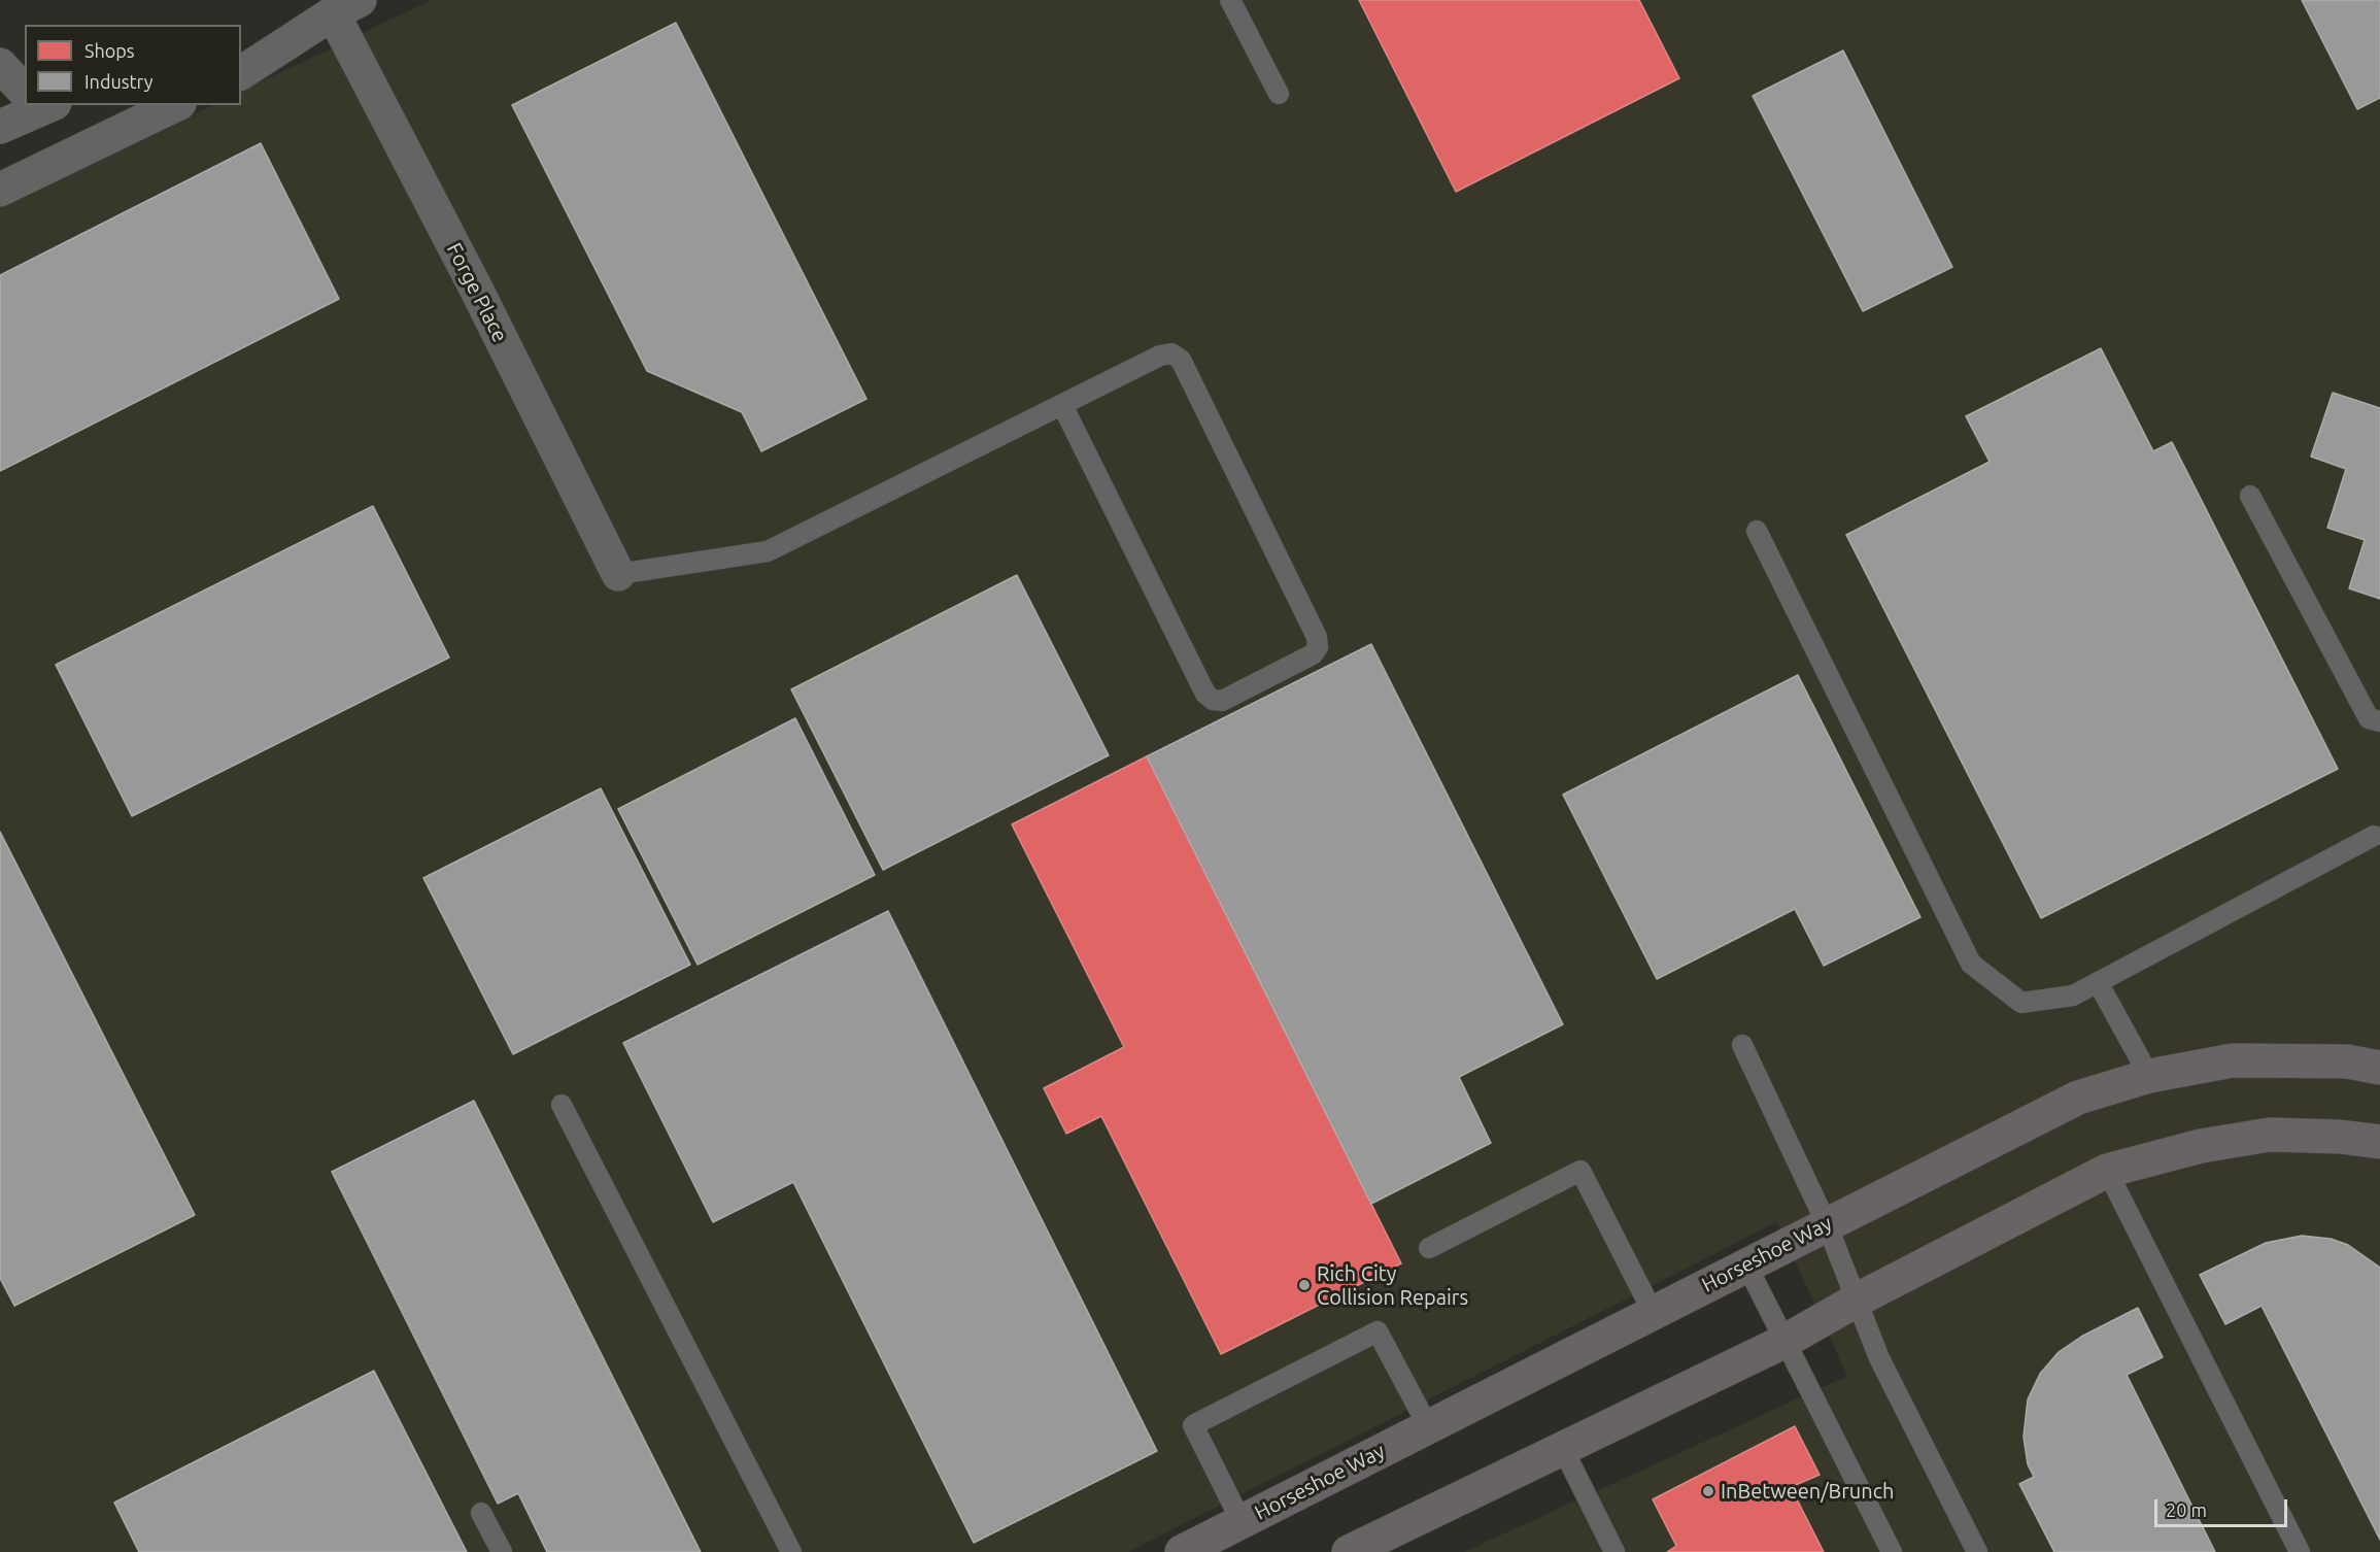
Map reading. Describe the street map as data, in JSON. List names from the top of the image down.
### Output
{
  "streets": {
    "street": ["Forge Place", "Horseshoe Way"]
  },
  "places": ["Rich City Collision Repairs", "InBetween/Brunch"],
  "legend": ["Shops", "Industry"],
  "scale_bar": "20 m"
}
